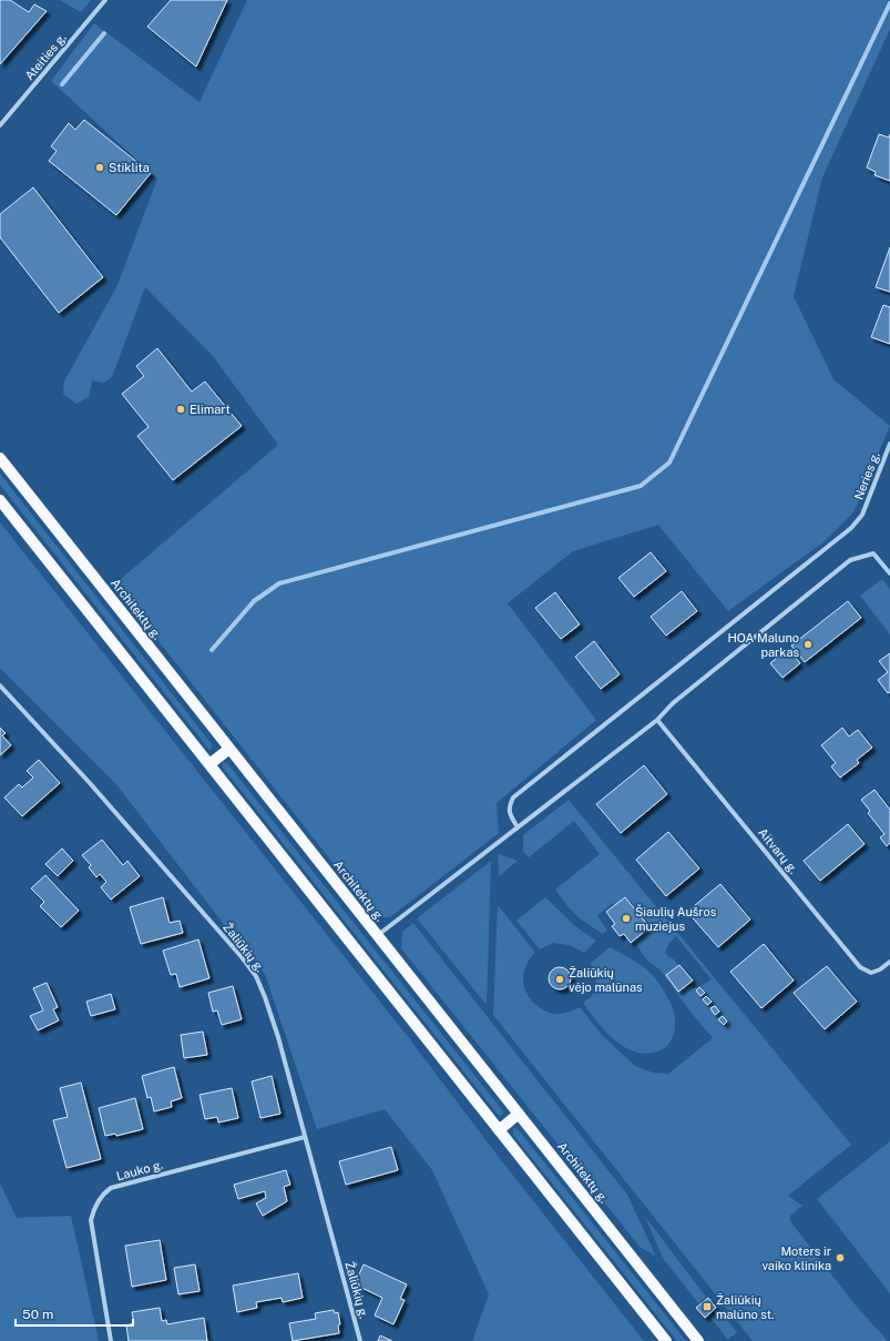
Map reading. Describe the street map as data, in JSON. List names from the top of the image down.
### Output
{
  "streets": {
    "main road": ["Architektų g."],
    "street": [
      "Ateities g.",
      "Neries g.",
      "Aitvarų g.",
      "Žaliūkių g.",
      "Lauko g."
    ]
  },
  "crossings": [
    ["Žaliūkių g.", "Lauko g."]
  ],
  "places": {
    "other": [
      "Stiklita",
      "Elimart",
      "HOA Maluno parkas",
      "Šiaulių Aušros muziejus",
      "Žaliūkių vėjo malūnas",
      "Moters ir vaiko klinika"
    ],
    "transit": ["Žaliūkių malūno st."]
  },
  "scale_bar": "50 m"
}
